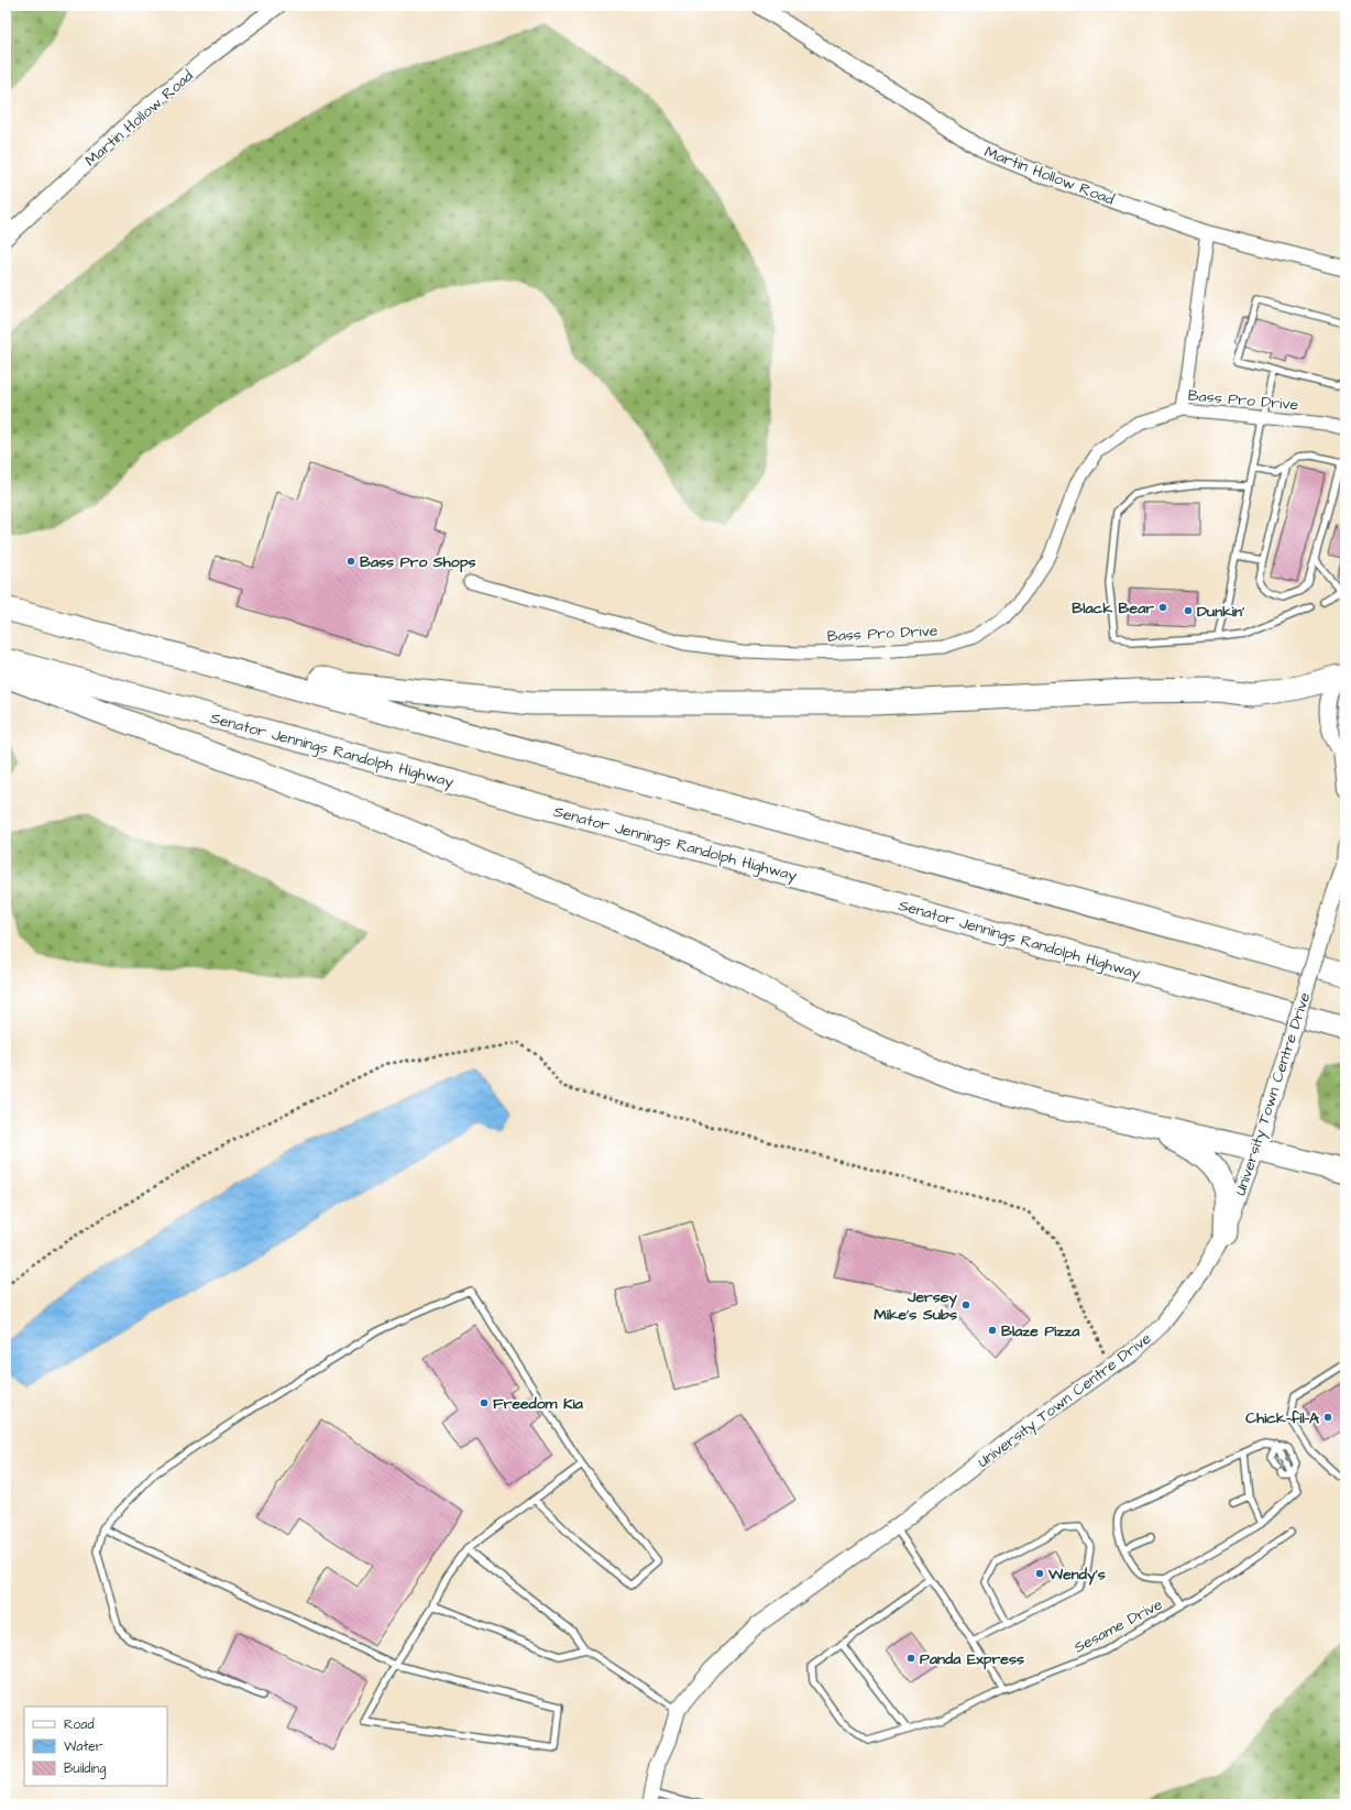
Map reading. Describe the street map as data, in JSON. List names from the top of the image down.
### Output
{
  "streets": {
    "highway": ["Senator Jennings Randolph Highway"],
    "street": ["Martin Hollow Road", "Bass Pro Drive", "University Town Centre Drive"],
    "lane": ["Sesame Drive"]
  },
  "places": [
    "Bass Pro Shops",
    "Black Bear",
    "Dunkin'",
    "Jersey Mike's Subs",
    "Blaze Pizza",
    "Freedom Kia",
    "Chick-fil-A",
    "Wendy's",
    "Panda Express"
  ],
  "legend": ["Road", "Water", "Building"]
}
